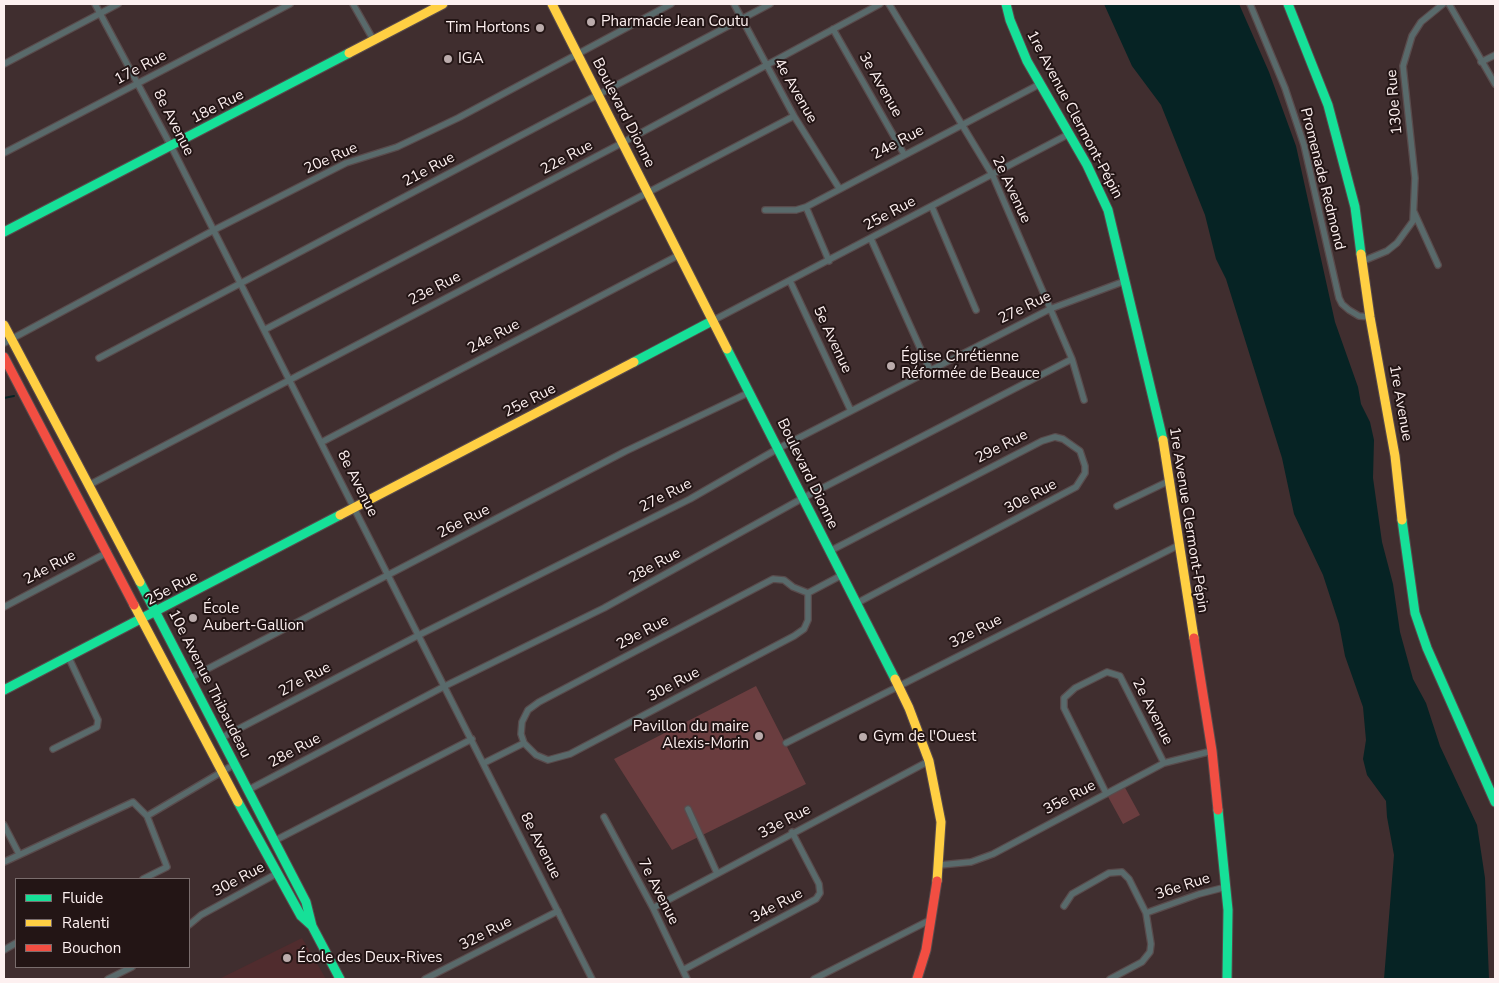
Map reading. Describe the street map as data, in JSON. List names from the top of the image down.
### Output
{
  "streets": {
    "street": [
      "17e Rue",
      "3e Avenue",
      "4e Avenue",
      "130e Rue",
      "18e Rue",
      "Boulevard Dionne",
      "1re Avenue Clermont-Pépin",
      "8e Avenue",
      "24e Rue",
      "22e Rue",
      "20e Rue",
      "21e Rue",
      "Promenade Redmond",
      "2e Avenue",
      "25e Rue",
      "23e Rue",
      "27e Rue",
      "5e Avenue",
      "1re Avenue",
      "29e Rue",
      "30e Rue",
      "26e Rue",
      "28e Rue",
      "32e Rue",
      "10e Avenue Thibaudeau",
      "35e Rue",
      "33e Rue",
      "36e Rue",
      "7e Avenue",
      "34e Rue"
    ]
  },
  "crossings": [
    ["17e Rue", "8e Avenue"],
    ["3e Avenue", "24e Rue"],
    ["3e Avenue", "22e Rue"],
    ["4e Avenue", "24e Rue"],
    ["4e Avenue", "22e Rue"],
    ["4e Avenue", "21e Rue"],
    ["4e Avenue", "23e Rue"],
    ["130e Rue", "1re Avenue"],
    ["18e Rue", "8e Avenue"],
    ["Boulevard Dionne", "24e Rue"],
    ["Boulevard Dionne", "22e Rue"],
    ["Boulevard Dionne", "20e Rue"],
    ["Boulevard Dionne", "21e Rue"],
    ["Boulevard Dionne", "25e Rue"],
    ["Boulevard Dionne", "23e Rue"],
    ["Boulevard Dionne", "27e Rue"],
    ["Boulevard Dionne", "29e Rue"],
    ["Boulevard Dionne", "30e Rue"],
    ["Boulevard Dionne", "26e Rue"],
    ["Boulevard Dionne", "28e Rue"],
    ["Boulevard Dionne", "32e Rue"],
    ["Boulevard Dionne", "35e Rue"],
    ["Boulevard Dionne", "33e Rue"],
    ["1re Avenue Clermont-Pépin", "24e Rue"],
    ["1re Avenue Clermont-Pépin", "25e Rue"],
    ["1re Avenue Clermont-Pépin", "27e Rue"],
    ["1re Avenue Clermont-Pépin", "32e Rue"],
    ["1re Avenue Clermont-Pépin", "35e Rue"],
    ["1re Avenue Clermont-Pépin", "36e Rue"],
    ["8e Avenue", "24e Rue"],
    ["8e Avenue", "22e Rue"],
    ["8e Avenue", "20e Rue"],
    ["8e Avenue", "21e Rue"],
    ["8e Avenue", "25e Rue"],
    ["8e Avenue", "23e Rue"],
    ["8e Avenue", "27e Rue"],
    ["8e Avenue", "26e Rue"],
    ["8e Avenue", "28e Rue"],
    ["8e Avenue", "32e Rue"],
    ["24e Rue", "2e Avenue"],
    ["24e Rue", "10e Avenue Thibaudeau"],
    ["20e Rue", "10e Avenue Thibaudeau"],
    ["Promenade Redmond", "1re Avenue"],
    ["2e Avenue", "25e Rue"],
    ["2e Avenue", "27e Rue"],
    ["2e Avenue", "28e Rue"],
    ["2e Avenue", "35e Rue"],
    ["25e Rue", "5e Avenue"],
    ["25e Rue", "10e Avenue Thibaudeau"],
    ["23e Rue", "10e Avenue Thibaudeau"],
    ["27e Rue", "5e Avenue"],
    ["27e Rue", "10e Avenue Thibaudeau"],
    ["29e Rue", "30e Rue"],
    ["30e Rue", "10e Avenue Thibaudeau"],
    ["26e Rue", "10e Avenue Thibaudeau"],
    ["28e Rue", "10e Avenue Thibaudeau"],
    ["33e Rue", "7e Avenue"],
    ["33e Rue", "34e Rue"],
    ["7e Avenue", "34e Rue"]
  ],
  "places": [
    "Pharmacie Jean Coutu",
    "Tim Hortons",
    "IGA",
    "Église Chrétienne Réformée de Beauce",
    "École Aubert-Gallion",
    "Pavillon du maire Alexis-Morin",
    "Gym de l'Ouest",
    "École des Deux-Rives"
  ],
  "legend": ["Fluide", "Ralenti", "Bouchon"]
}
